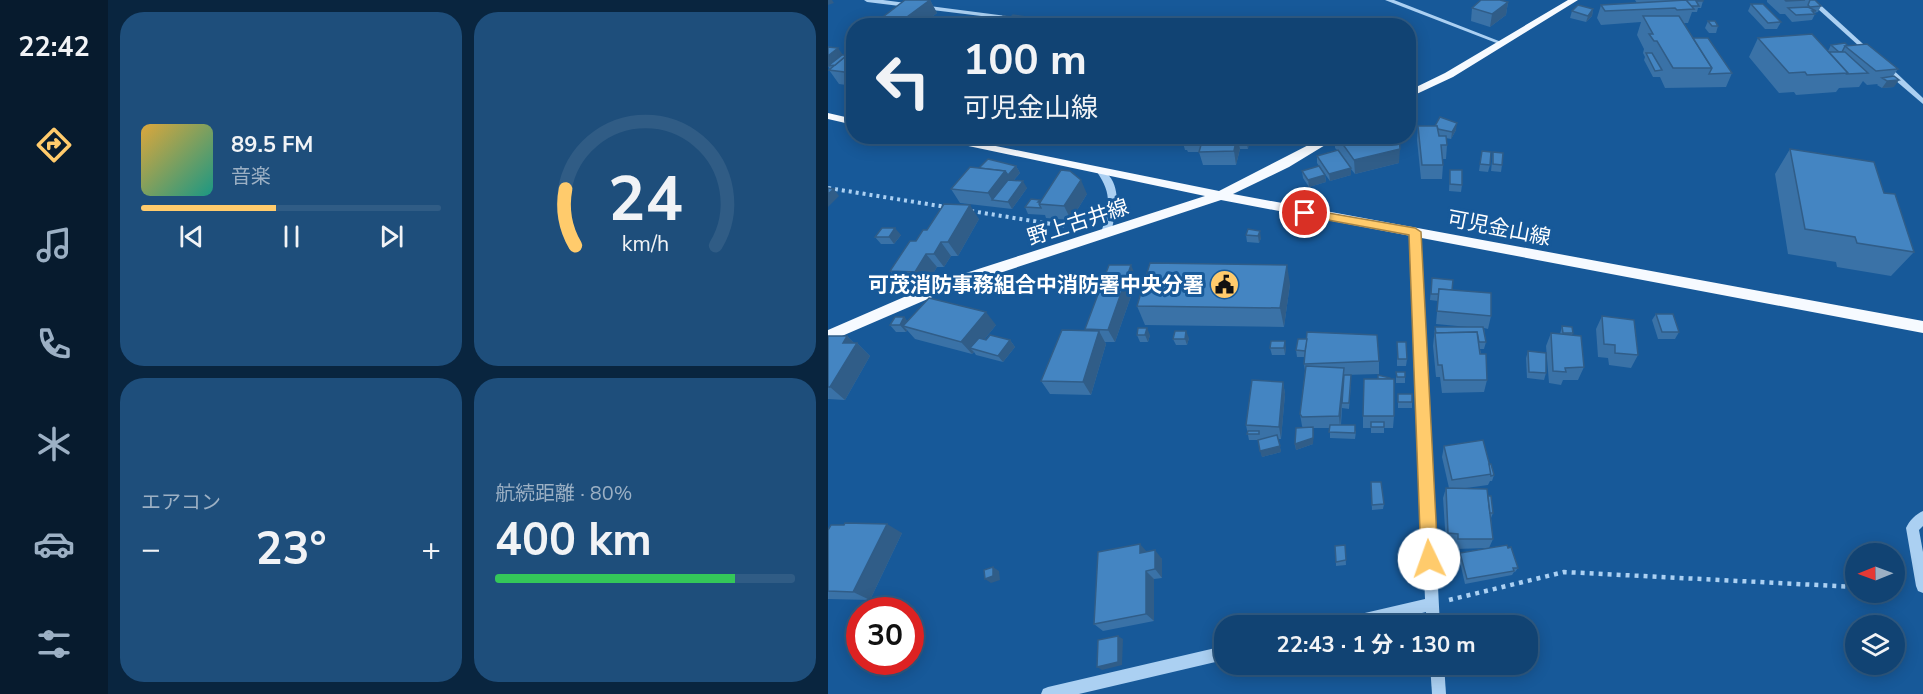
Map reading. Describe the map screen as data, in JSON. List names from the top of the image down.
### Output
{
  "streets": {
    "main road": ["野上古井線", "可児金山線"]
  },
  "crossings": [
    ["野上古井線", "可児金山線"]
  ],
  "places": {
    "public building": ["可茂消防事務組合中消防署中央分署"]
  },
  "north": "left",
  "page": {
    "tabs": "22:42",
    "turn": ["100 m", "可児金山線"],
    "song": ["89.5 FM", "音楽"],
    "tile": [
      "エアコン",
      ["航続距離 · 80%", "400 km"]
    ],
    "heat": ["−", "23°", "+"],
    "limit": "30",
    "trip": "22:43 · 1 分 · 130 m",
    "gauge": ["24", "km/h"]
  }
}
